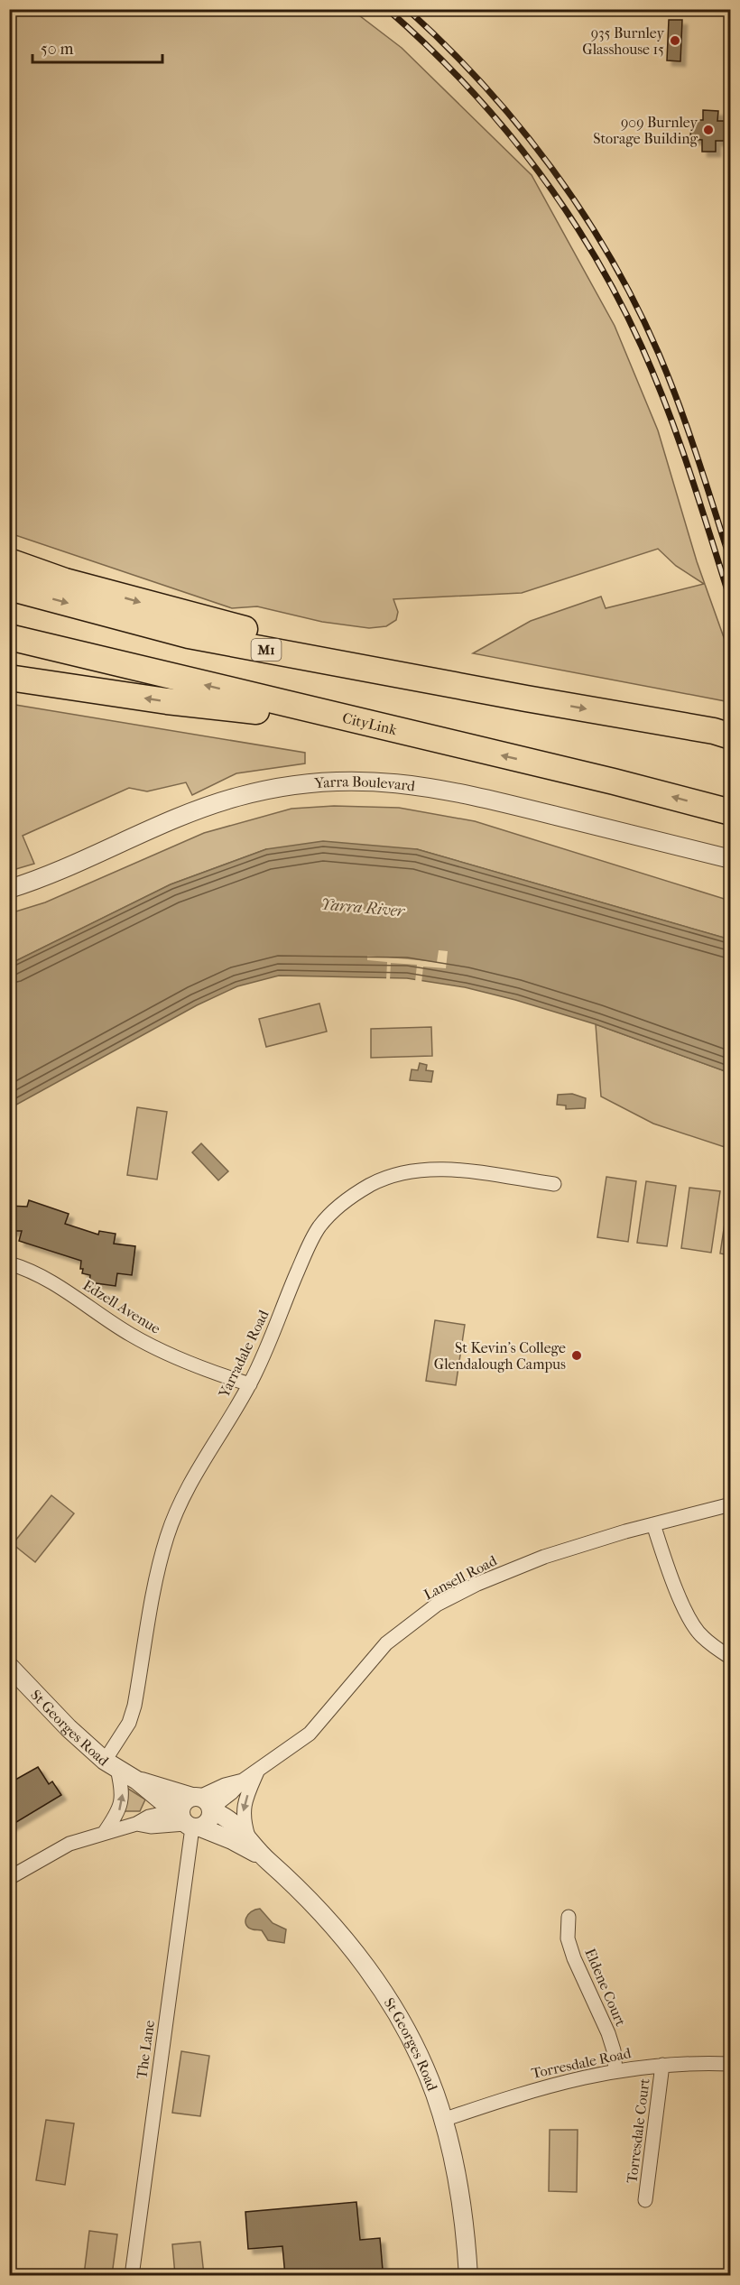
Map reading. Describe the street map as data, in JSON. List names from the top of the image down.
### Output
{
  "streets": {
    "highway": ["M1", "CityLink"],
    "street": [
      "Yarra Boulevard",
      "Edzell Avenue",
      "Yarradale Road",
      "Lansell Road",
      "St Georges Road",
      "Eldene Court",
      "The Lane",
      "Torresdale Road",
      "Torresdale Court"
    ]
  },
  "crossings": [
    ["Edzell Avenue", "Yarradale Road"],
    ["Yarradale Road", "St Georges Road"],
    ["Lansell Road", "St Georges Road"],
    ["St Georges Road", "The Lane"],
    ["St Georges Road", "Torresdale Road"],
    ["Eldene Court", "Torresdale Road"],
    ["Torresdale Road", "Torresdale Court"]
  ],
  "water": ["Yarra River"],
  "places": ["935 Burnley Glasshouse 15", "909 Burnley Storage Building", "St Kevin's College Glendalough Campus"],
  "scale_bar": "50 m"
}
